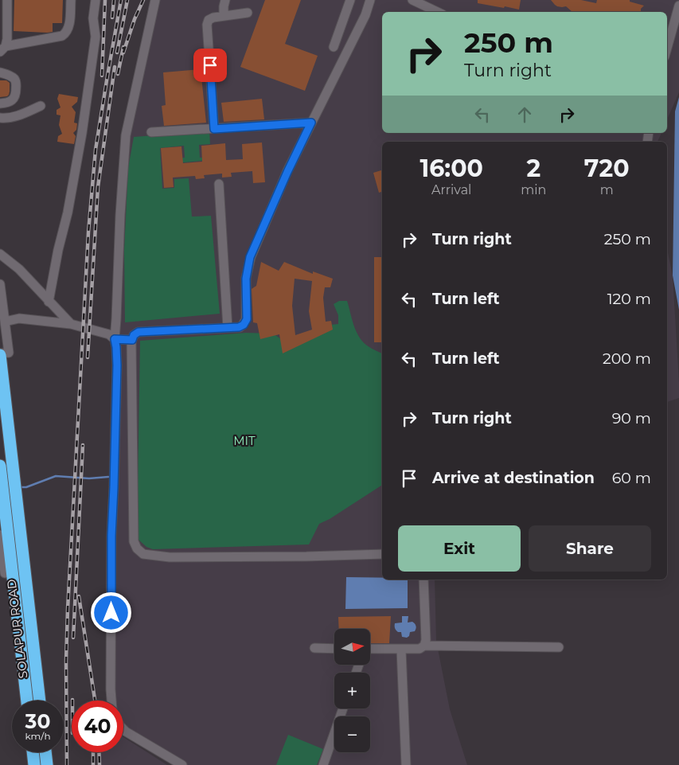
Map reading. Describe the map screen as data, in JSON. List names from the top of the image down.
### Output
{
  "streets": {
    "highway": ["SOLAPUR ROAD"]
  },
  "parks": ["MIT"],
  "north": "right",
  "page": {
    "turn": ["250 m", "Turn right"],
    "eta": [
      "16:00",
      "Arrival",
      "2",
      "min",
      "720",
      "m"
    ],
    "list": [
      {
        "name": "Turn right",
        "value": "250 m"
      },
      {
        "name": "Turn left",
        "value": "120 m"
      },
      {
        "name": "Turn left",
        "value": "200 m"
      },
      {
        "name": "Turn right",
        "value": "90 m"
      },
      {
        "name": "Arrive at destination",
        "value": "60 m"
      }
    ],
    "buttons": ["Exit", "Share"],
    "map_buttons": ["+", "−"],
    "speed": "30 km/h",
    "limit": "40"
  }
}
